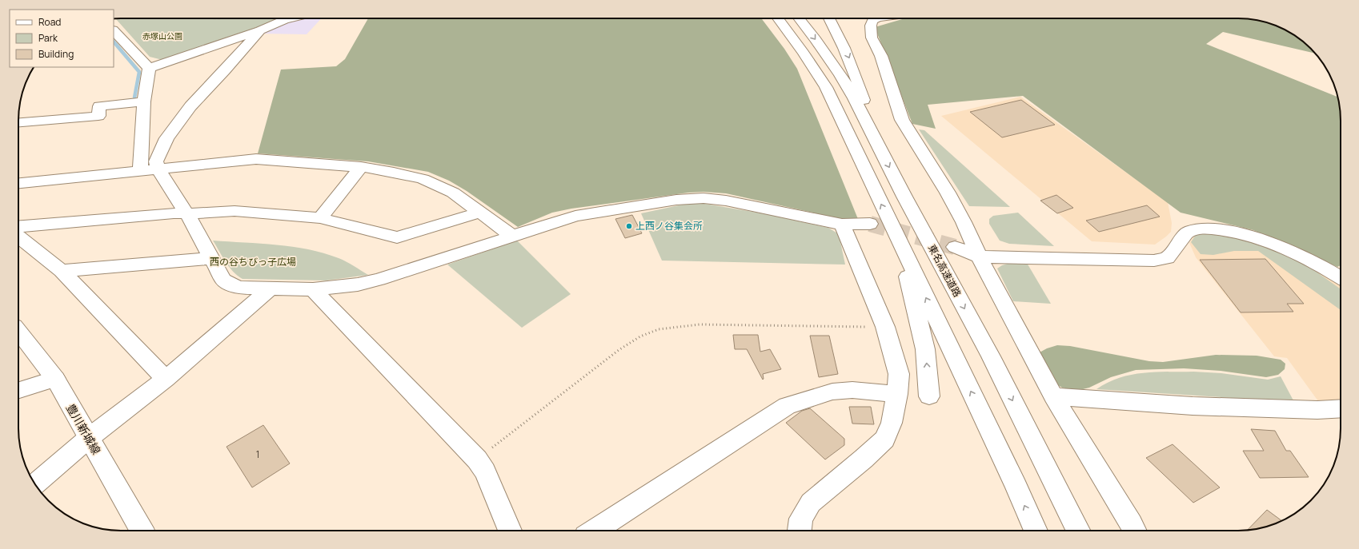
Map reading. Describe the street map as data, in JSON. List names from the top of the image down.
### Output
{
  "streets": {
    "main road": ["東名高速道路", "豊川新城線"]
  },
  "parks": ["赤塚山公園", "西の谷ちびっ子広場"],
  "places": ["上西ノ谷集会所"],
  "house_numbers": ["1"],
  "legend": ["Road", "Park", "Building"]
}
